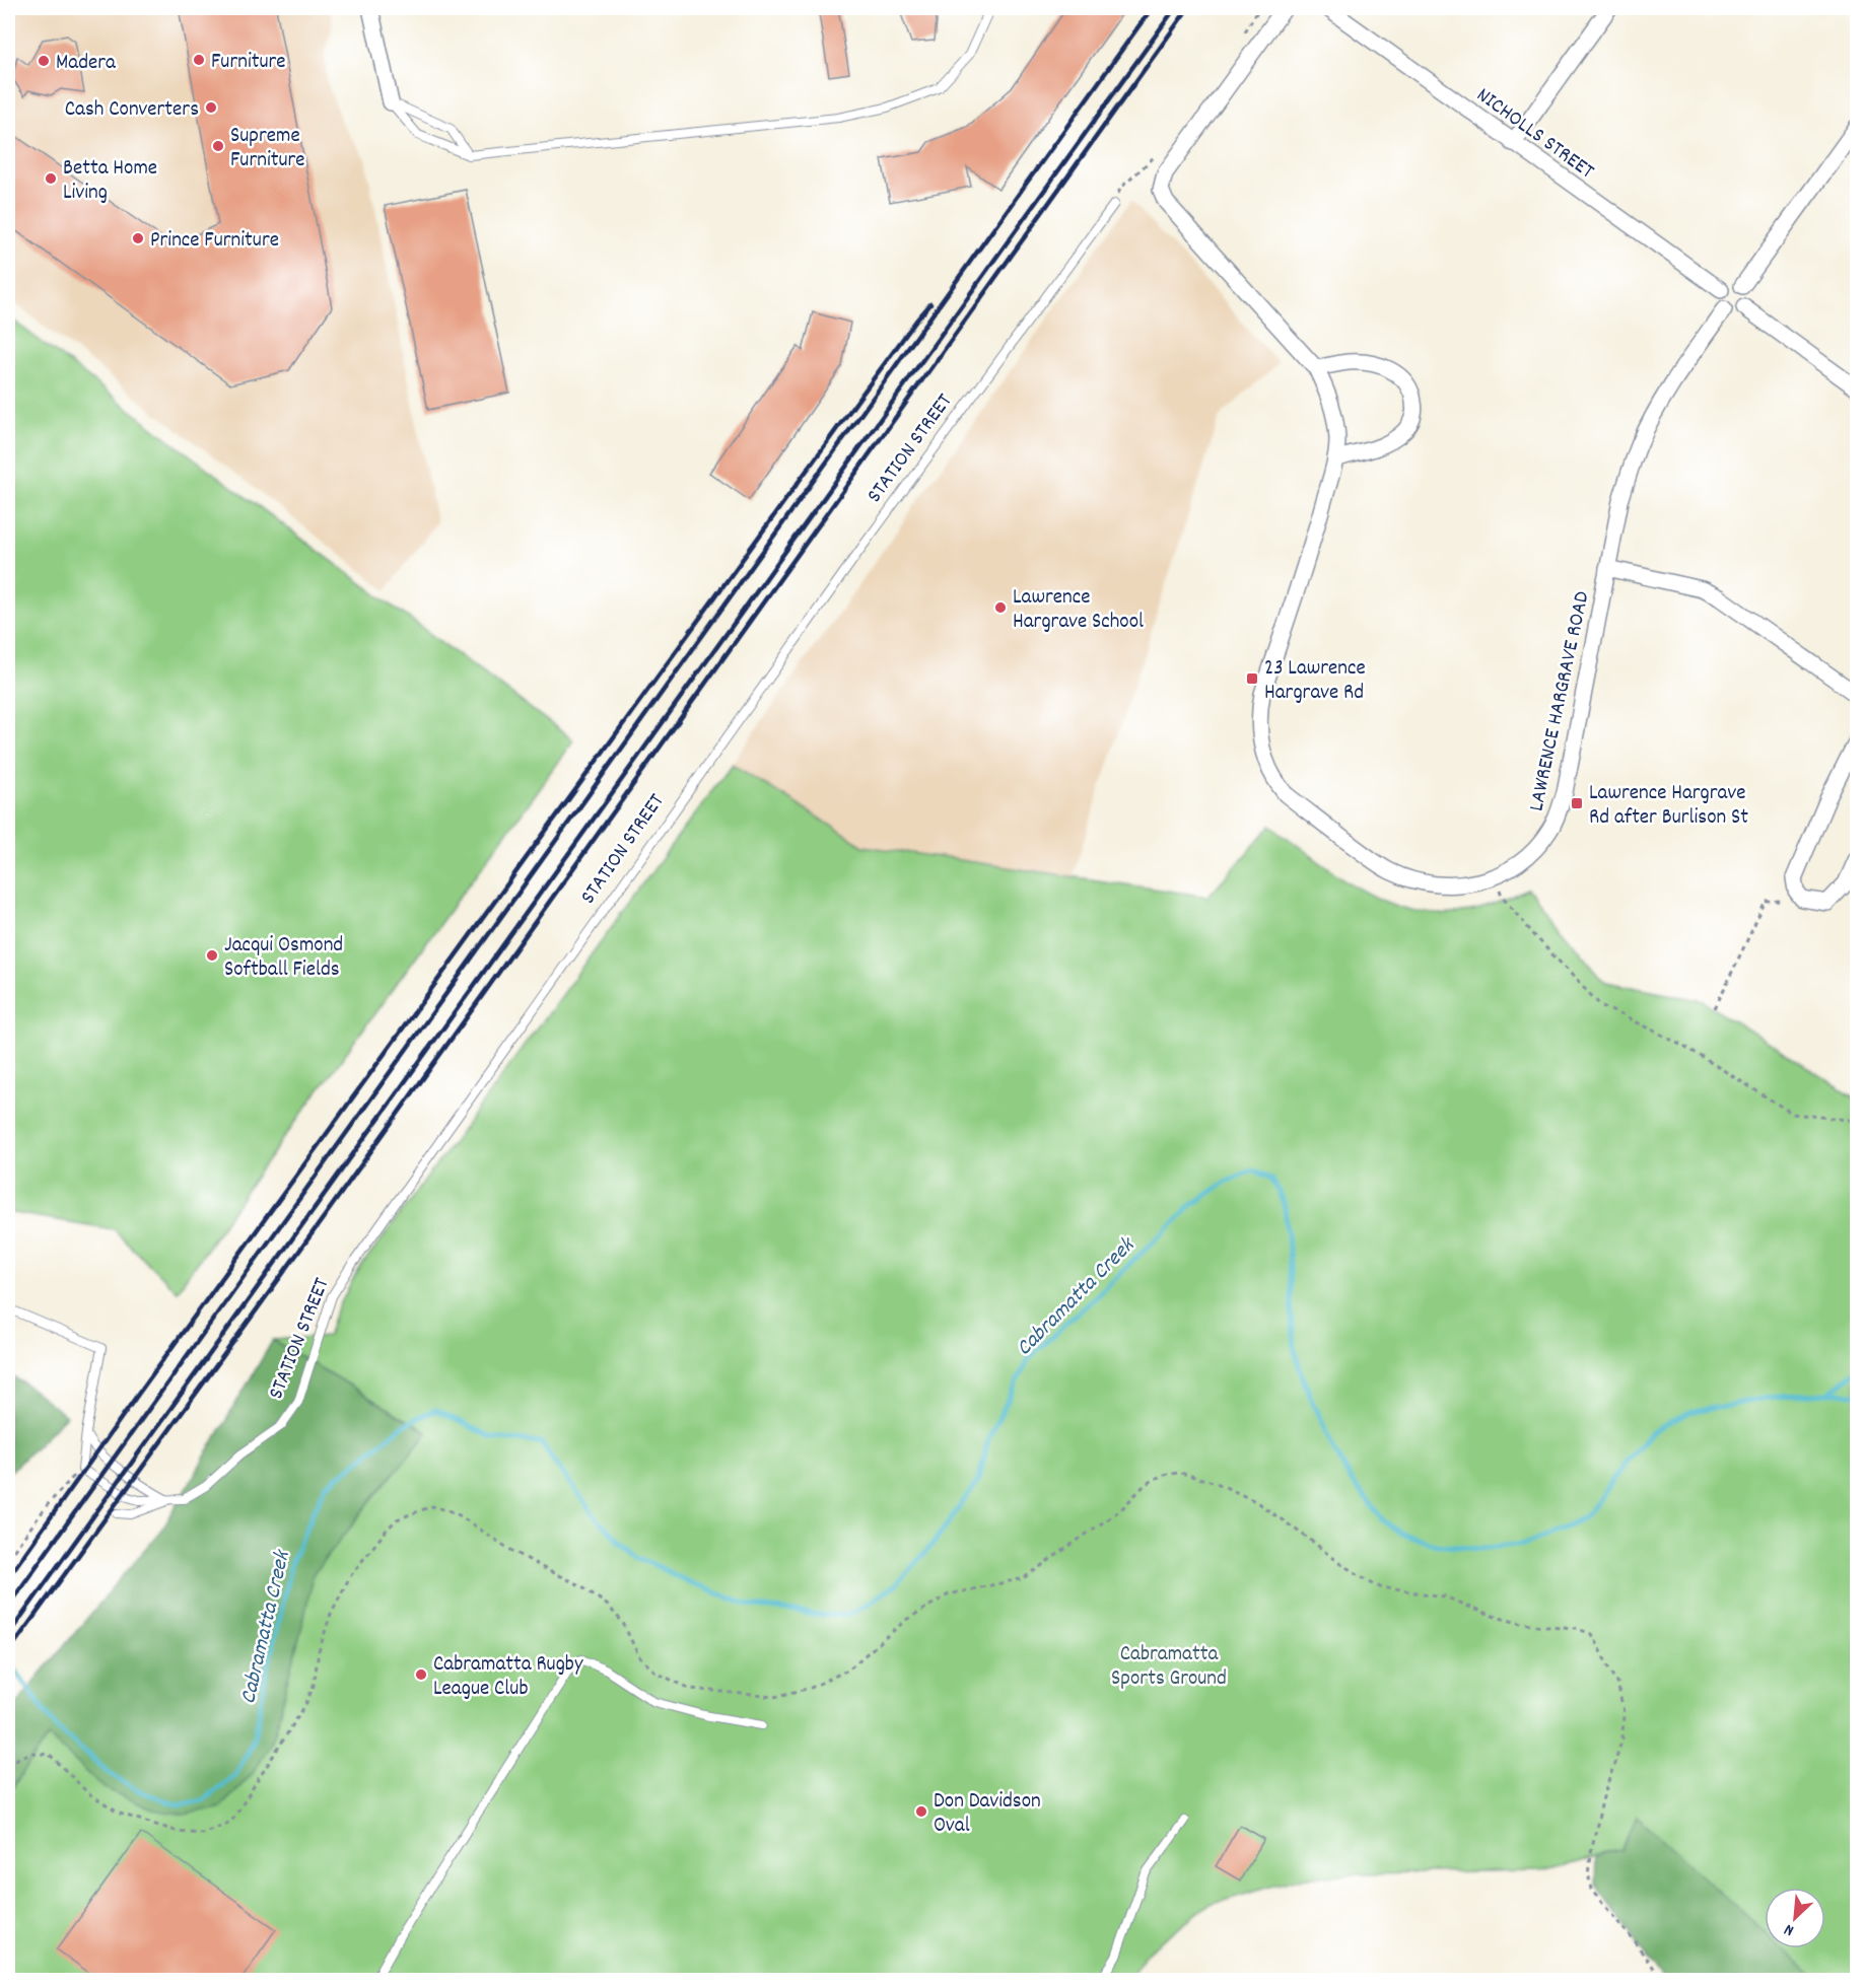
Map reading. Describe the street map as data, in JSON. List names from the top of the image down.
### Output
{
  "streets": {
    "street": ["NICHOLLS STREET", "LAWRENCE HARGRAVE ROAD"],
    "lane": ["STATION STREET"]
  },
  "crossings": [
    ["NICHOLLS STREET", "LAWRENCE HARGRAVE ROAD"]
  ],
  "water": ["Cabramatta Creek"],
  "parks": ["Cabramatta Sports Ground"],
  "places": {
    "other": [
      "Furniture",
      "Madera",
      "Cash Converters",
      "Supreme Furniture",
      "Betta Home Living",
      "Prince Furniture",
      "Lawrence Hargrave School",
      "Jacqui Osmond Softball Fields",
      "Cabramatta Rugby League Club",
      "Don Davidson Oval"
    ],
    "transit": ["23 Lawrence Hargrave Rd", "Lawrence Hargrave Rd after Burlison St"]
  },
  "north": "bottom left"
}
